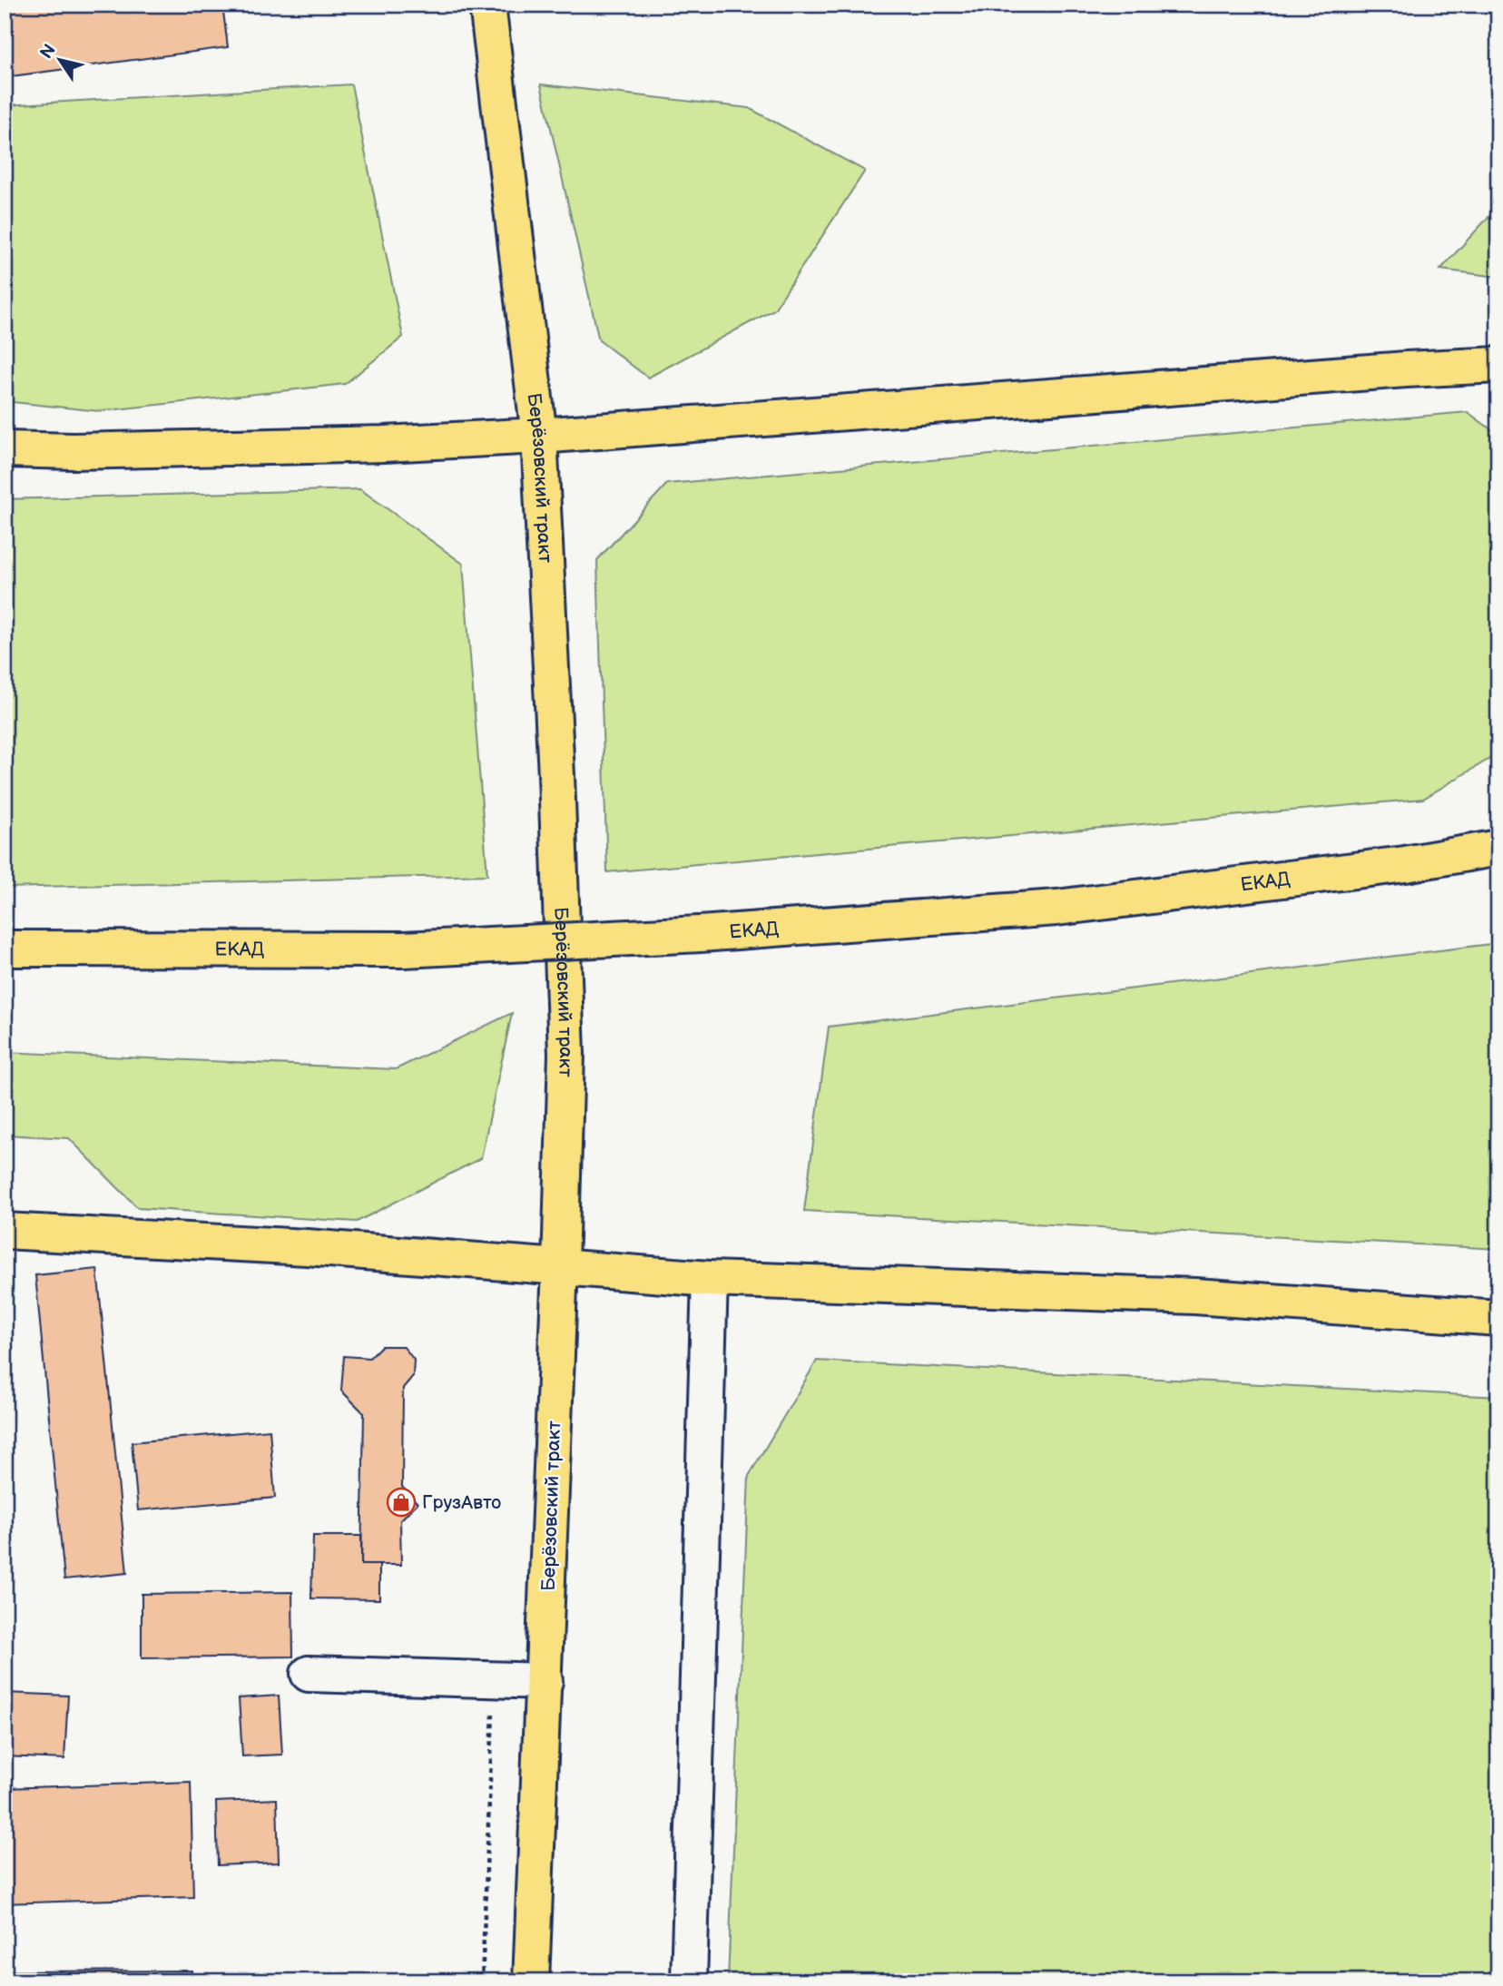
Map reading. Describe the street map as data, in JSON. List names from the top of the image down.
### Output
{
  "streets": {
    "main road": ["Берёзовский тракт", "ЕКАД"]
  },
  "places": {
    "shop": ["ГрузАвто"]
  },
  "north": "top left"
}
